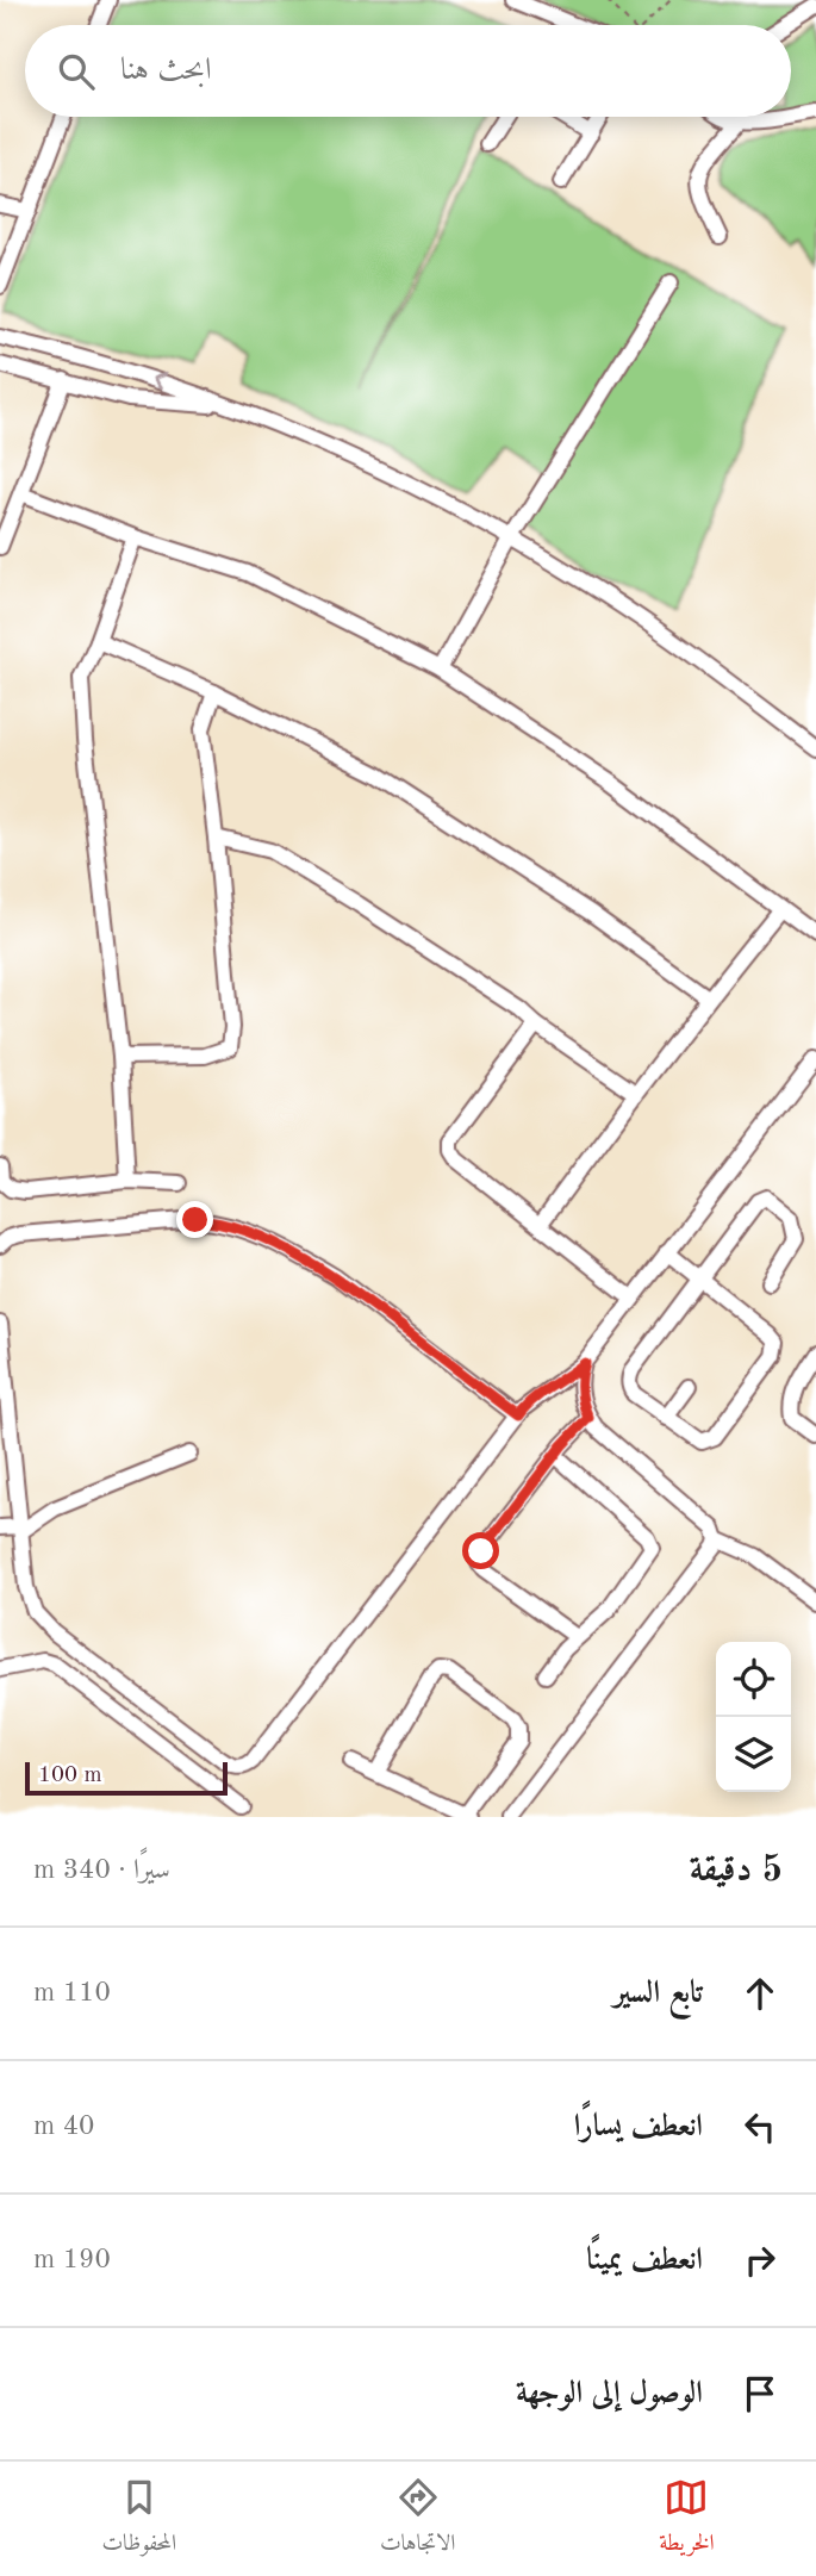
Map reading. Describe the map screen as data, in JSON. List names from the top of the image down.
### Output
{
  "scale_bar": "100 m",
  "page": {
    "search": "ابحث هنا",
    "scale": "100 m",
    "heading": ["5 دقيقة", "سيرًا · 340 m"],
    "list": [
      ["تابع السير", "110 m"],
      ["انعطف يسارًا", "40 m"],
      ["انعطف يمينًا", "190 m"],
      "الوصول إلى الوجهة"
    ],
    "nav": ["الخريطة", "الاتجاهات", "المحفوظات"]
  }
}
